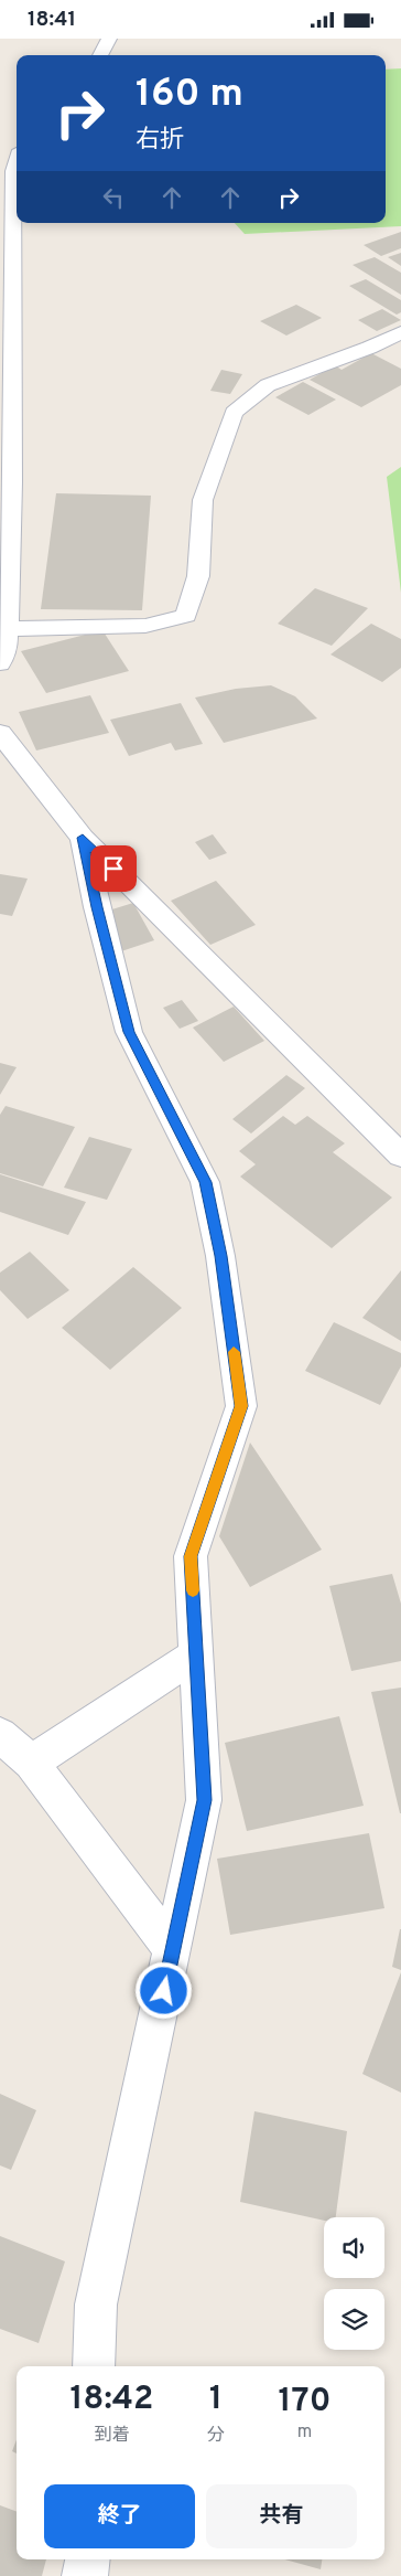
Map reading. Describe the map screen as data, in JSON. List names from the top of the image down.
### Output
{
  "page": {
    "status": "18:41",
    "turn": ["160 m", "右折"],
    "eta": [
      "18:42",
      "到着",
      "1",
      "分",
      "170",
      "m"
    ],
    "buttons": ["終了", "共有"]
  }
}
